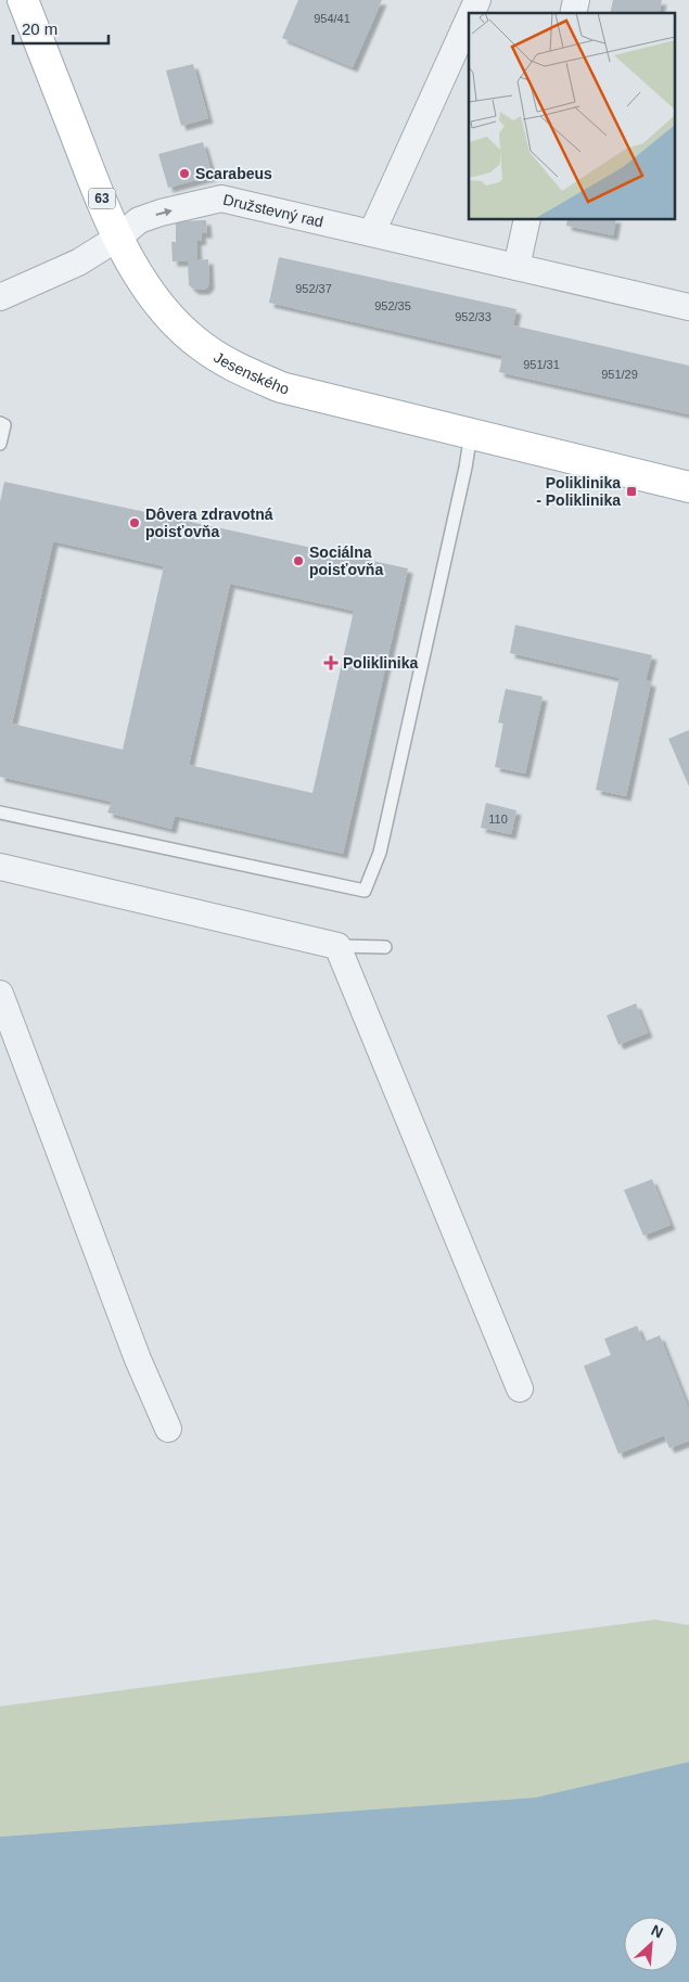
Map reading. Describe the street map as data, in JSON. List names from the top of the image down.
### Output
{
  "streets": {
    "main road": ["63", "Jesenského"],
    "street": ["Družstevný rad"]
  },
  "crossings": [
    ["Družstevný rad", "Jesenského"]
  ],
  "one_way": ["Družstevný rad"],
  "places": {
    "other": ["Scarabeus", "Dôvera zdravotná poisťovňa", "Sociálna poisťovňa"],
    "transit": ["Poliklinika - Poliklinika"],
    "health": ["Poliklinika"]
  },
  "house_numbers": [
    "954/41",
    "952/37",
    "952/35",
    "952/33",
    "951/31",
    "951/29",
    "110"
  ],
  "scale_bar": "20 m",
  "north": "top right"
}
